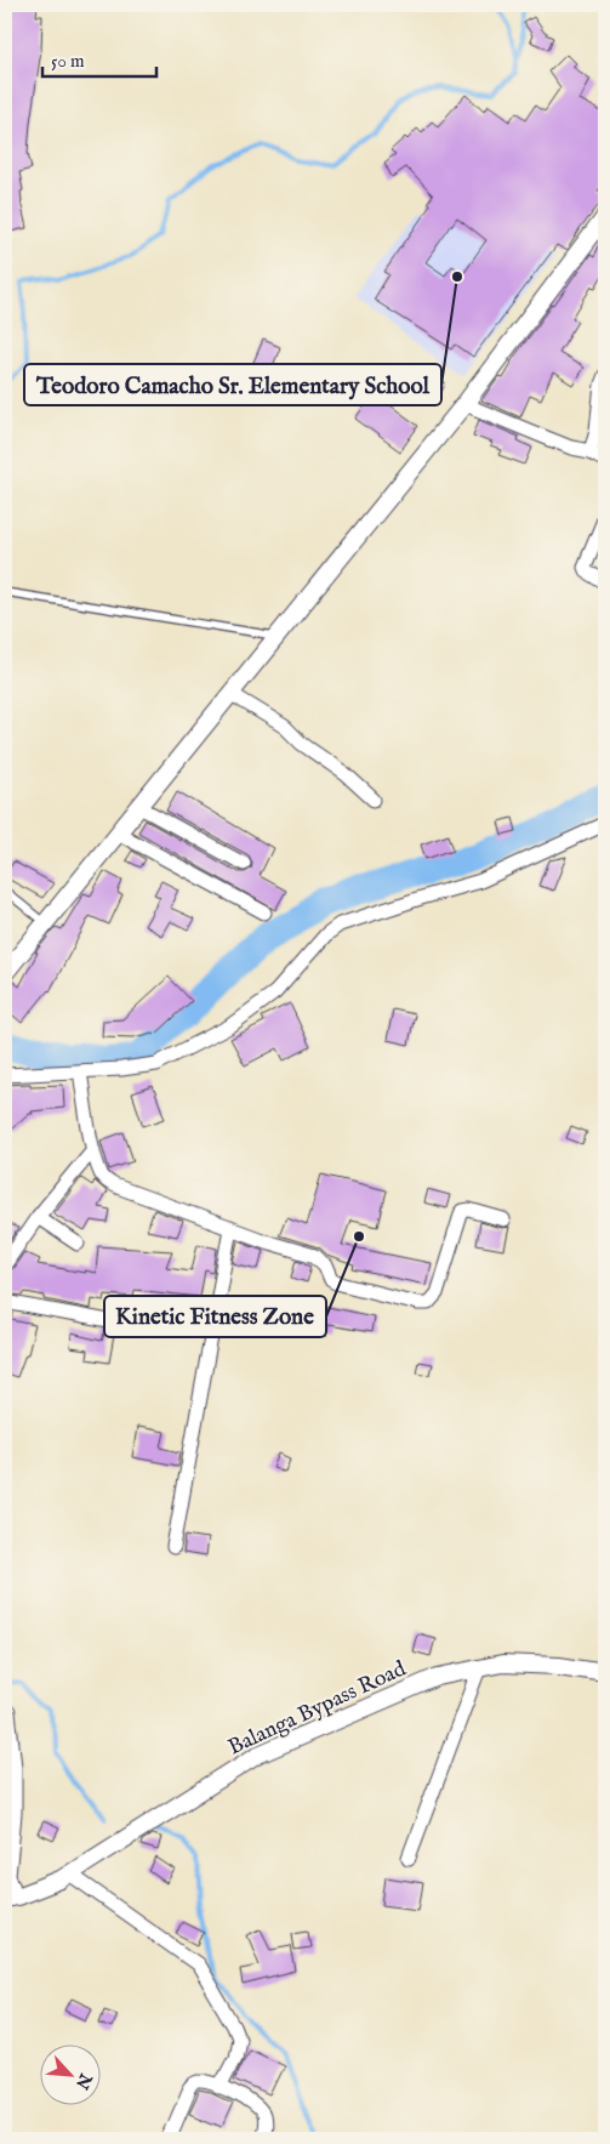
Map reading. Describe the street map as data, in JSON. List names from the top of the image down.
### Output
{
  "streets": {
    "street": ["Balanga Bypass Road"]
  },
  "places": ["Teodoro Camacho Sr. Elementary School", "Kinetic Fitness Zone"],
  "scale_bar": "50 m",
  "north": "bottom right"
}
